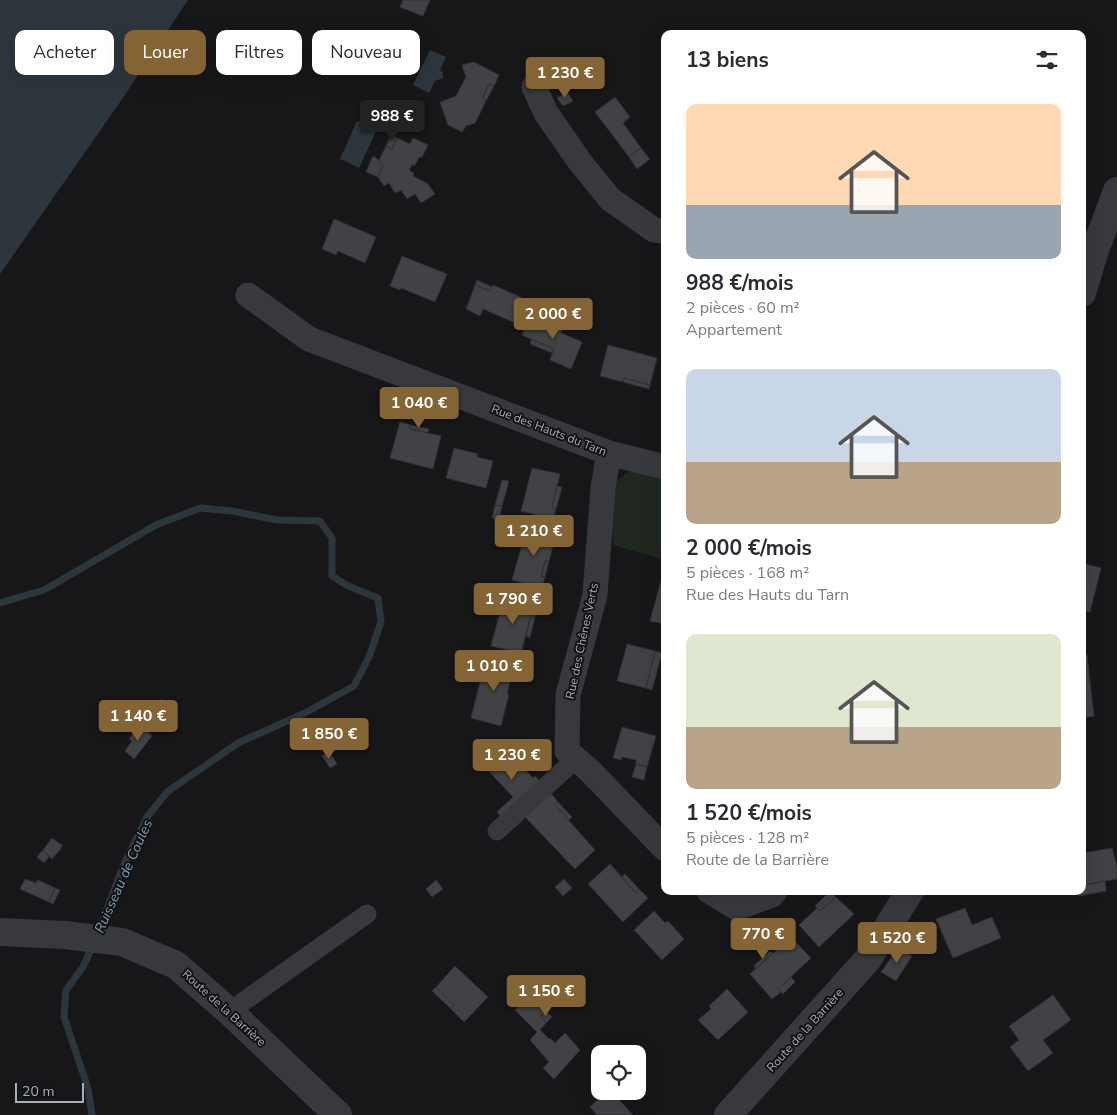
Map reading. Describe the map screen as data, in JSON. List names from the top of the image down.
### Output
{
  "streets": {
    "street": ["Rue des Hauts du Tarn", "Rue des Chênes Verts", "Route de la Barrière"]
  },
  "crossings": [
    ["Rue des Hauts du Tarn", "Rue des Chênes Verts"]
  ],
  "water": ["Ruisseau de Coules"],
  "scale_bar": "20 m",
  "page": {
    "chip": [
      "Acheter",
      "Louer",
      "Filtres",
      "Nouveau"
    ],
    "heading": "13 biens",
    "price": [
      "1 230 €",
      "988 €",
      "2 000 €",
      "1 040 €",
      "1 210 €",
      "1 790 €",
      "1 010 €",
      "1 140 €",
      "1 850 €",
      "1 230 €",
      "770 €",
      "1 520 €",
      "1 150 €"
    ],
    "list": [
      {
        "name": "988 €/mois",
        "note": "2 pièces · 60 m² · Appartement"
      },
      {
        "name": "2 000 €/mois",
        "note": "5 pièces · 168 m² · Rue des Hauts du Tarn"
      },
      {
        "name": "1 520 €/mois",
        "note": "5 pièces · 128 m² · Route de la Barrière"
      }
    ],
    "scale": "20 m"
  }
}
